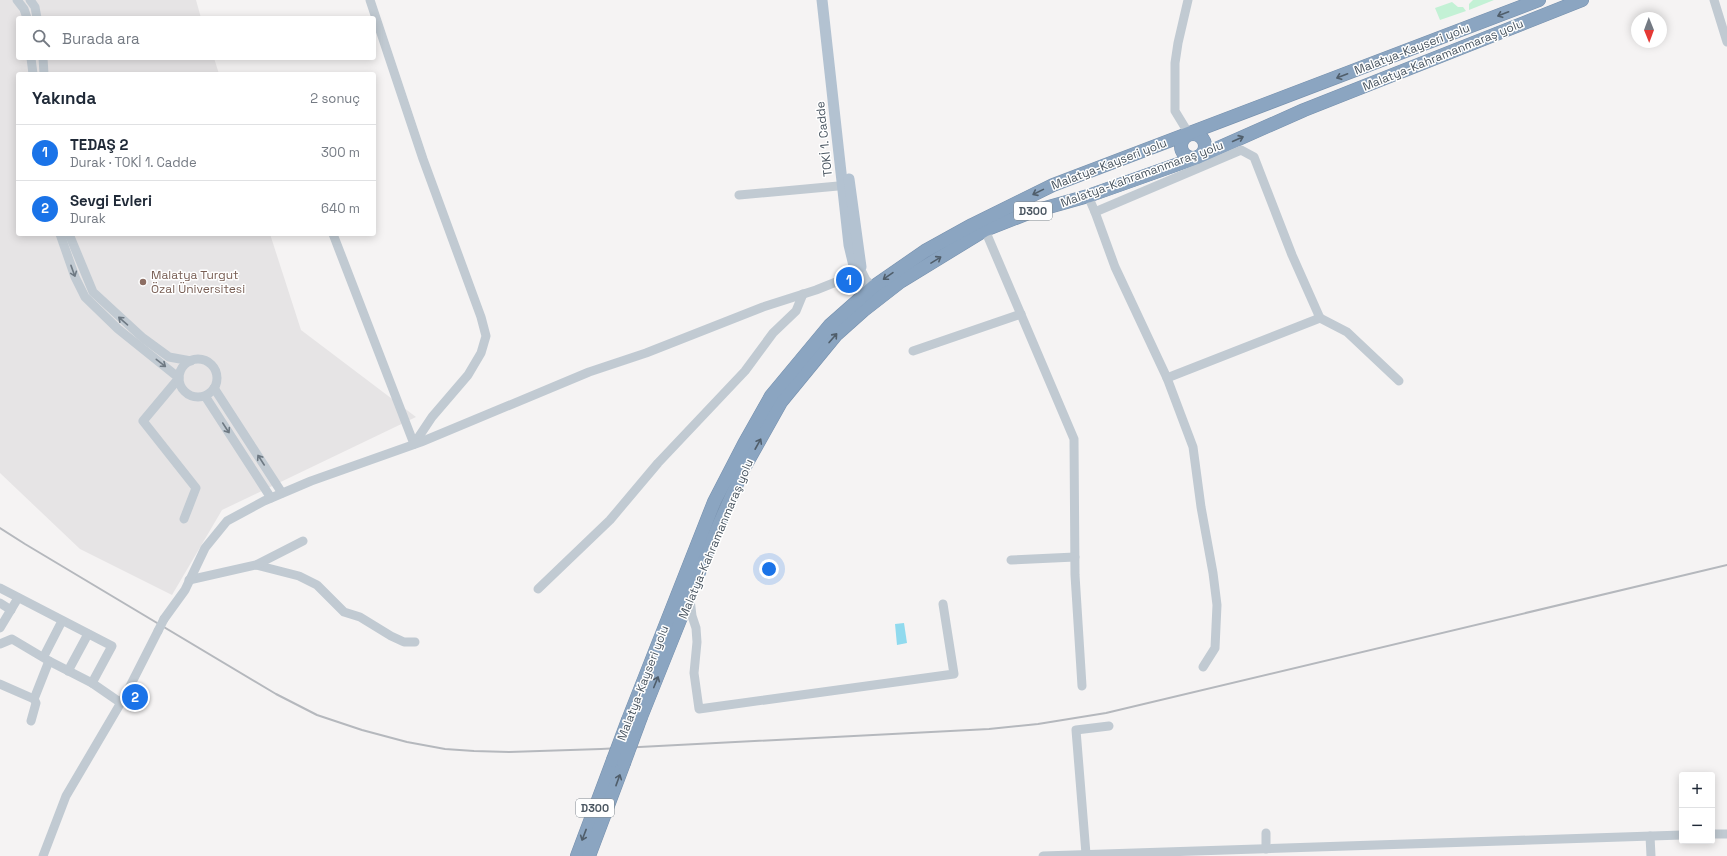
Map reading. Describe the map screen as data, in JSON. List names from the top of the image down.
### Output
{
  "streets": {
    "highway": ["Malatya-Kayseri yolu", "Malatya-Kahramanmaraş yolu", "D300"],
    "main road": ["TOKİ 1. Cadde"]
  },
  "crossings": [
    ["Malatya-Kayseri yolu", "Malatya-Kahramanmaraş yolu"],
    ["Malatya-Kayseri yolu", "TOKİ 1. Cadde"]
  ],
  "one_way": ["Malatya-Kayseri yolu", "Malatya-Kahramanmaraş yolu"],
  "places": ["Malatya Turgut Özal Üniversitesi"],
  "north": "bottom",
  "page": {
    "search": "Burada ara",
    "heading": ["Yakında", "2 sonuç"],
    "list": [
      {
        "mark": "1",
        "name": "TEDAŞ 2",
        "note": "Durak · TOKİ 1. Cadde",
        "value": "300 m"
      },
      {
        "mark": "2",
        "name": "Sevgi Evleri",
        "note": "Durak",
        "value": "640 m"
      }
    ],
    "pins": ["1", "2"],
    "map_buttons": ["+", "−"]
  }
}
